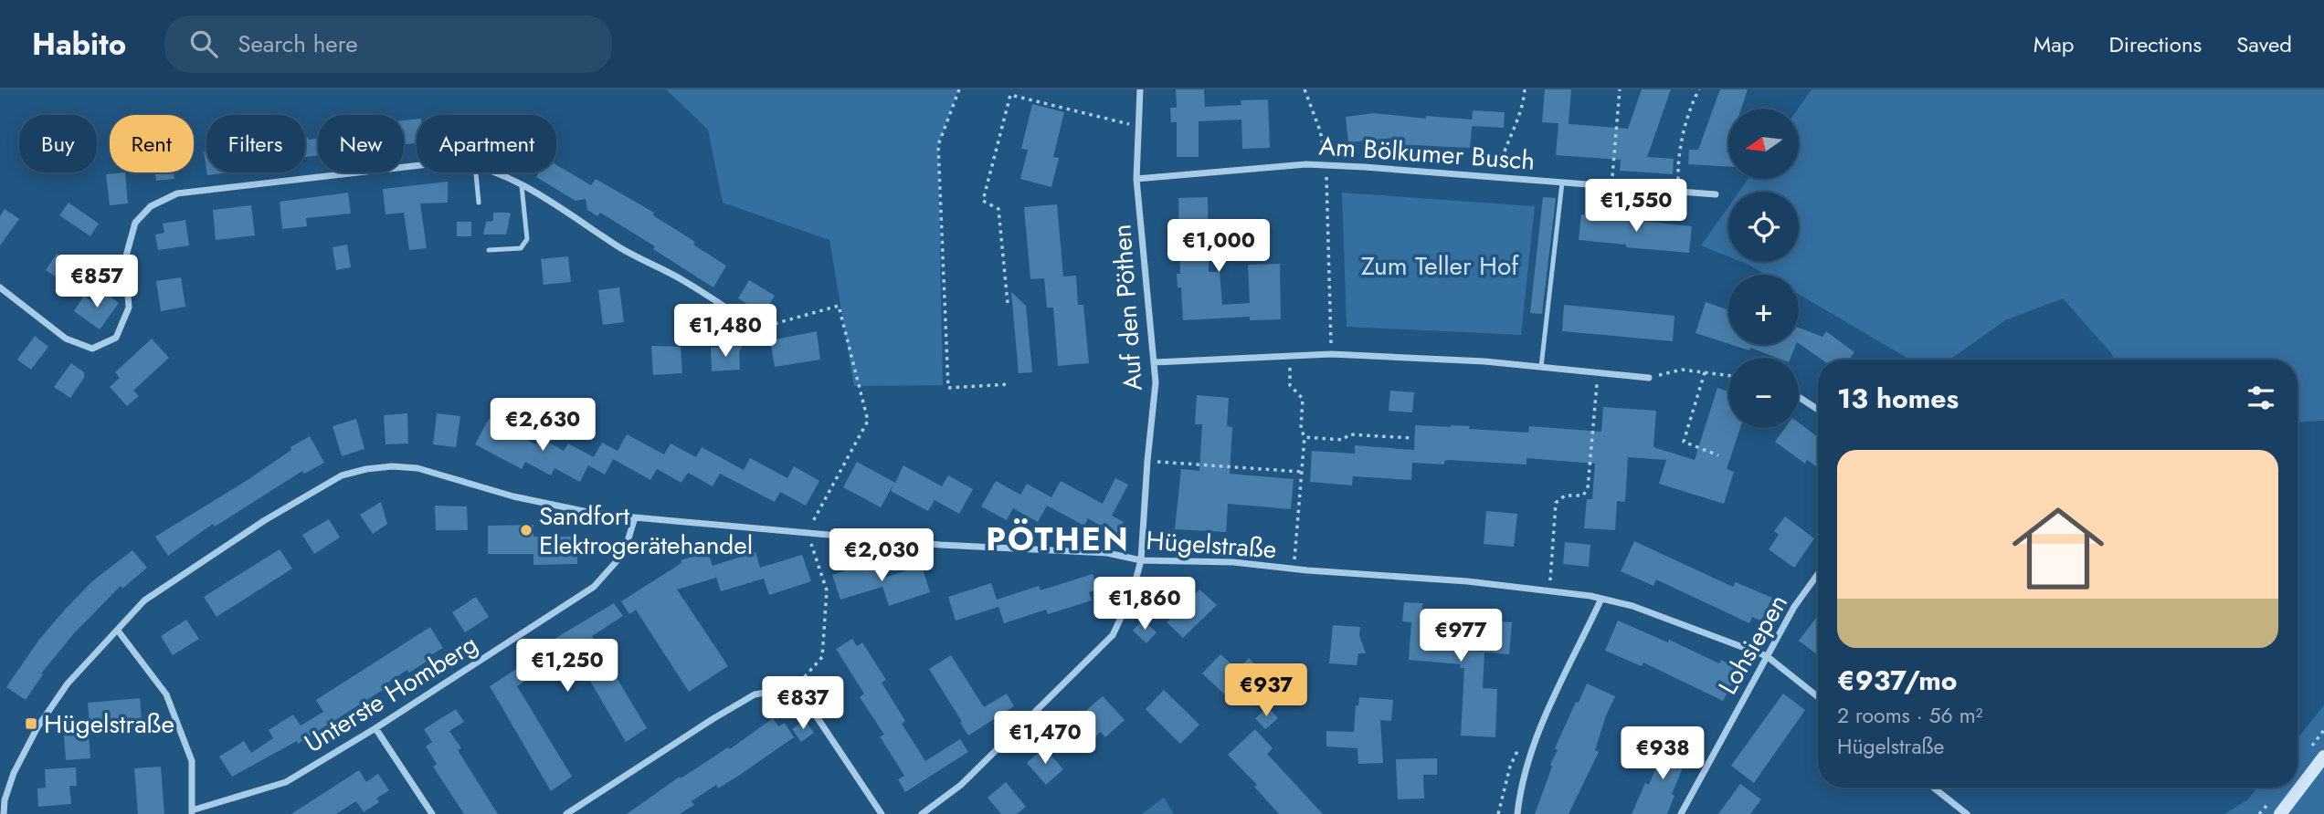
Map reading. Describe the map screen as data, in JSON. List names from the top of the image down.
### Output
{
  "streets": {
    "street": [
      "Am Bölkumer Busch",
      "Auf den Pöthen",
      "Hügelstraße",
      "Lohsiepen",
      "Unterste Homberg"
    ]
  },
  "crossings": [
    ["Am Bölkumer Busch", "Auf den Pöthen"],
    ["Auf den Pöthen", "Hügelstraße"],
    ["Hügelstraße", "Lohsiepen"],
    ["Hügelstraße", "Unterste Homberg"]
  ],
  "districts": ["PÖTHEN"],
  "parks": ["Zum Teller Hof"],
  "places": {
    "other": ["Sandfort Elektrogerätehandel"],
    "transit": ["Hügelstraße"]
  },
  "north": "left",
  "page": {
    "header": "Habito",
    "search": "Search here",
    "nav": ["Map", "Directions", "Saved"],
    "map_buttons": ["+", "−"],
    "chip": [
      "Buy",
      "Rent",
      "Filters",
      "New",
      "Apartment"
    ],
    "price": [
      "€1,550",
      "€1,000",
      "€857",
      "€1,480",
      "€2,630",
      "€2,030",
      "€1,860",
      "€977",
      "€1,250",
      "€937",
      "€837",
      "€1,470",
      "€938"
    ],
    "heading": "13 homes",
    "list": [
      {
        "name": "€937/mo",
        "note": "2 rooms · 56 m² · Hügelstraße"
      }
    ]
  }
}
